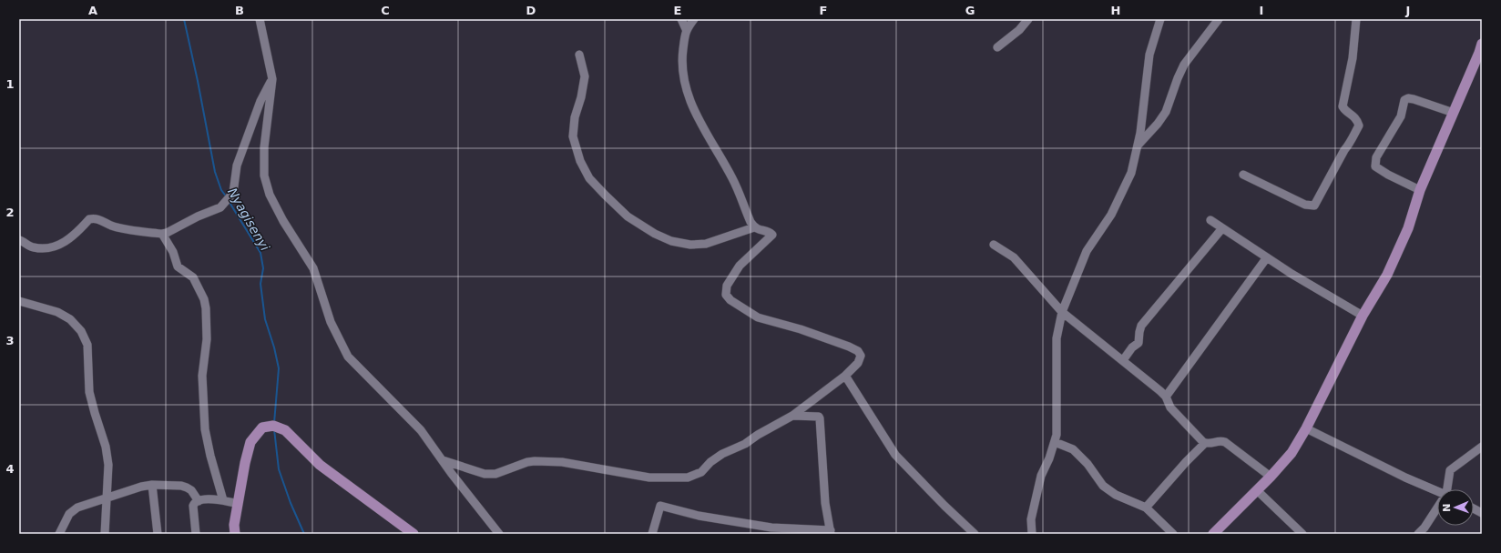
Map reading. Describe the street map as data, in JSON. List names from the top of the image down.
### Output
{
  "water": ["Nyagisenyi"],
  "north": "left",
  "grid": {
    "columns": [
      "A",
      "B",
      "C",
      "D",
      "E",
      "F",
      "G",
      "H",
      "I",
      "J"
    ],
    "rows": [
      "1",
      "2",
      "3",
      "4"
    ]
  }
}
